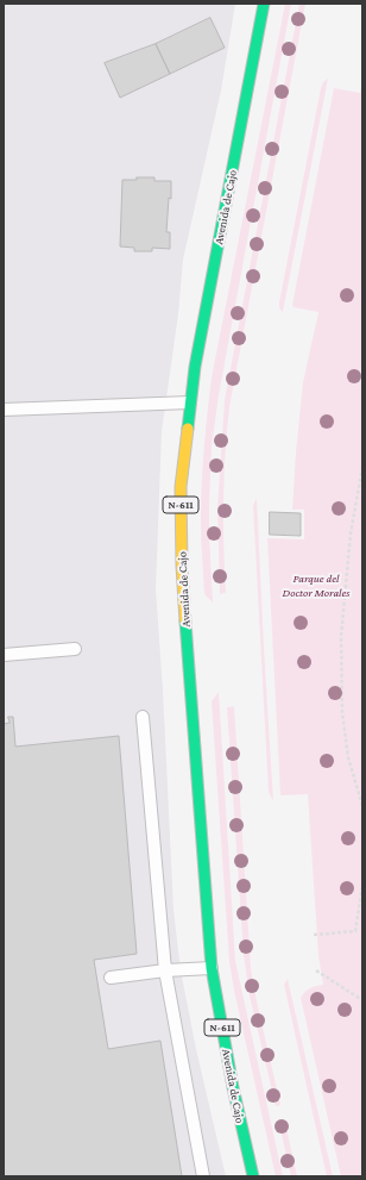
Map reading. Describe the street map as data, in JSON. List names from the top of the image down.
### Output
{
  "streets": {
    "highway": ["Avenida de Cajo", "N-611"]
  },
  "parks": ["Parque del Doctor Morales"]
}
